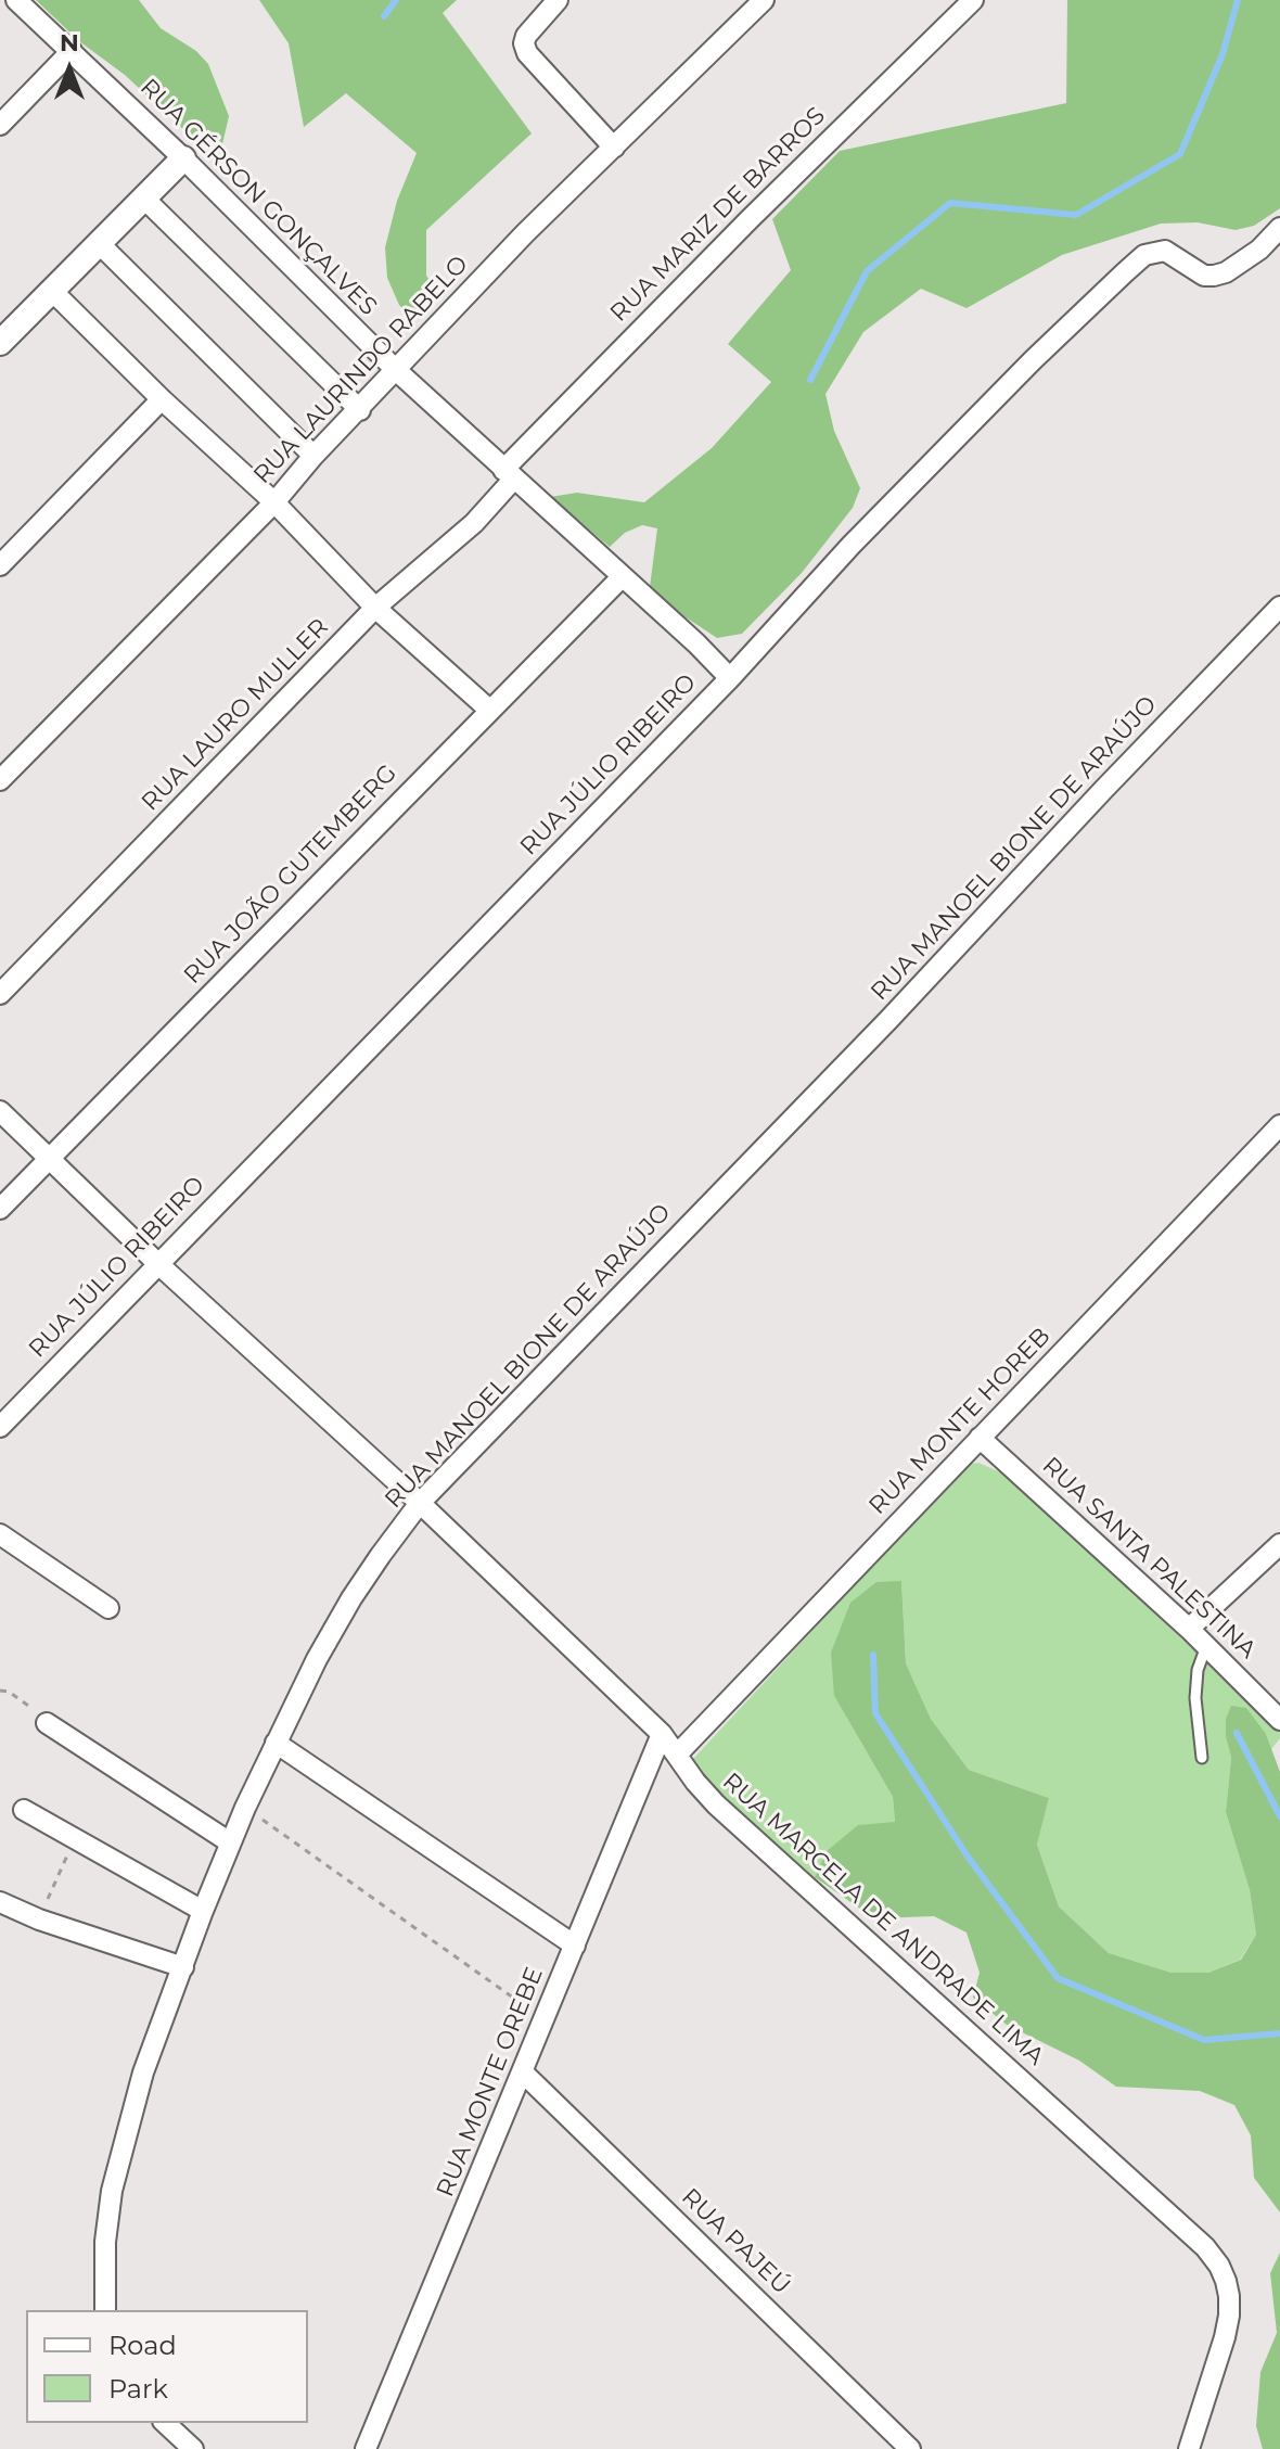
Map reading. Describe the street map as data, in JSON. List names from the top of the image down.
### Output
{
  "streets": {
    "street": [
      "RUA GÉRSON GONÇALVES",
      "RUA MARIZ DE BARROS",
      "RUA LAURINDO RABELO",
      "RUA LAURO MULLER",
      "RUA JÚLIO RIBEIRO",
      "RUA MANOEL BIONE DE ARAÚJO",
      "RUA JOÃO GUTEMBERG",
      "RUA MONTE HOREB",
      "RUA SANTA PALESTINA",
      "RUA MARCELA DE ANDRADE LIMA",
      "RUA MONTE OREBE",
      "RUA PAJEÚ"
    ]
  },
  "crossings": [
    ["RUA GÉRSON GONÇALVES", "RUA MARIZ DE BARROS"],
    ["RUA GÉRSON GONÇALVES", "RUA LAURINDO RABELO"],
    ["RUA GÉRSON GONÇALVES", "RUA LAURO MULLER"],
    ["RUA GÉRSON GONÇALVES", "RUA JÚLIO RIBEIRO"],
    ["RUA GÉRSON GONÇALVES", "RUA JOÃO GUTEMBERG"],
    ["RUA MARIZ DE BARROS", "RUA LAURO MULLER"],
    ["RUA JÚLIO RIBEIRO", "RUA MARCELA DE ANDRADE LIMA"],
    ["RUA MANOEL BIONE DE ARAÚJO", "RUA MARCELA DE ANDRADE LIMA"],
    ["RUA JOÃO GUTEMBERG", "RUA MARCELA DE ANDRADE LIMA"],
    ["RUA MONTE HOREB", "RUA SANTA PALESTINA"],
    ["RUA MONTE HOREB", "RUA MARCELA DE ANDRADE LIMA"],
    ["RUA MARCELA DE ANDRADE LIMA", "RUA MONTE OREBE"],
    ["RUA MONTE OREBE", "RUA PAJEÚ"]
  ],
  "legend": ["Road", "Park"],
  "north": "top"
}
